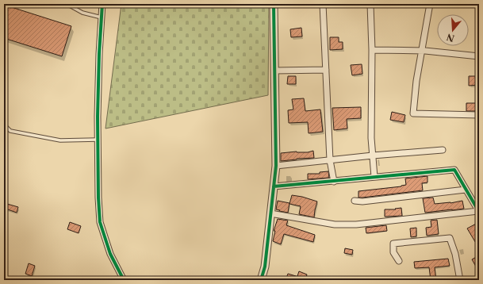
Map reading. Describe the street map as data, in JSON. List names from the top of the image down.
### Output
{
  "north": "bottom"
}
